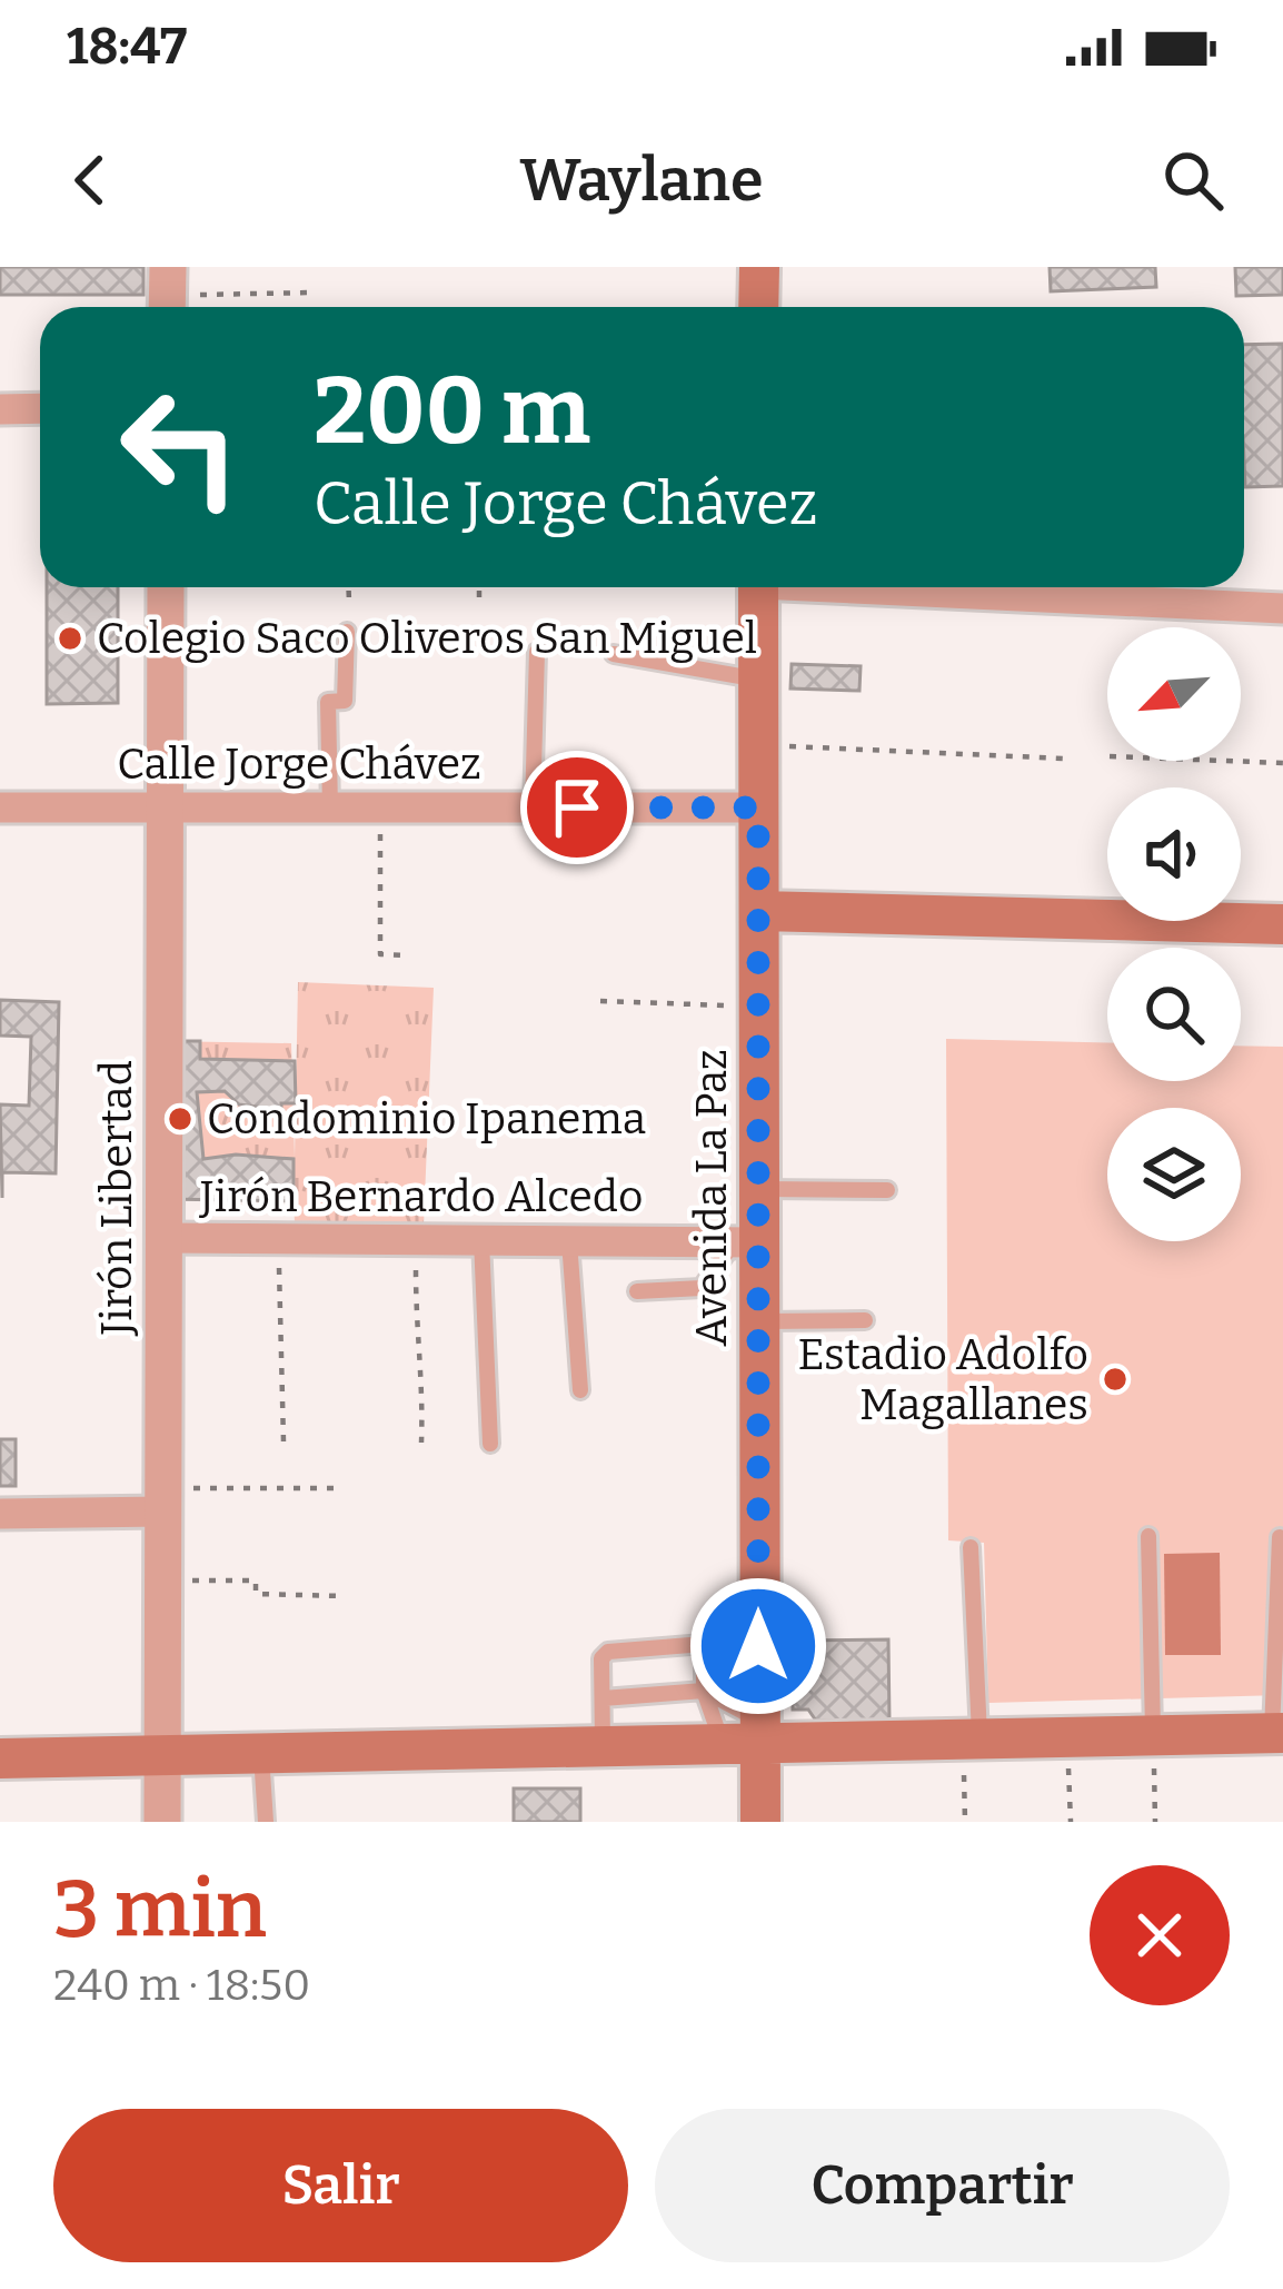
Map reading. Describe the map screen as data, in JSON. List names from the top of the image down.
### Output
{
  "streets": {
    "main road": ["Avenida La Paz"],
    "street": ["Calle Jorge Chávez", "Jirón Bernardo Alcedo", "Jirón Libertad"]
  },
  "crossings": [
    ["Calle Jorge Chávez", "Jirón Libertad"],
    ["Calle Jorge Chávez", "Avenida La Paz"],
    ["Jirón Bernardo Alcedo", "Jirón Libertad"],
    ["Jirón Bernardo Alcedo", "Avenida La Paz"]
  ],
  "places": ["Colegio Saco Oliveros San Miguel", "Condominio Ipanema", "Estadio Adolfo Magallanes"],
  "north": "bottom left",
  "page": {
    "status": "18:47",
    "header": "Waylane",
    "turn": ["200 m", "Calle Jorge Chávez"],
    "heading": ["3 min", "240 m · 18:50"],
    "buttons": ["Salir", "Compartir"]
  }
}
